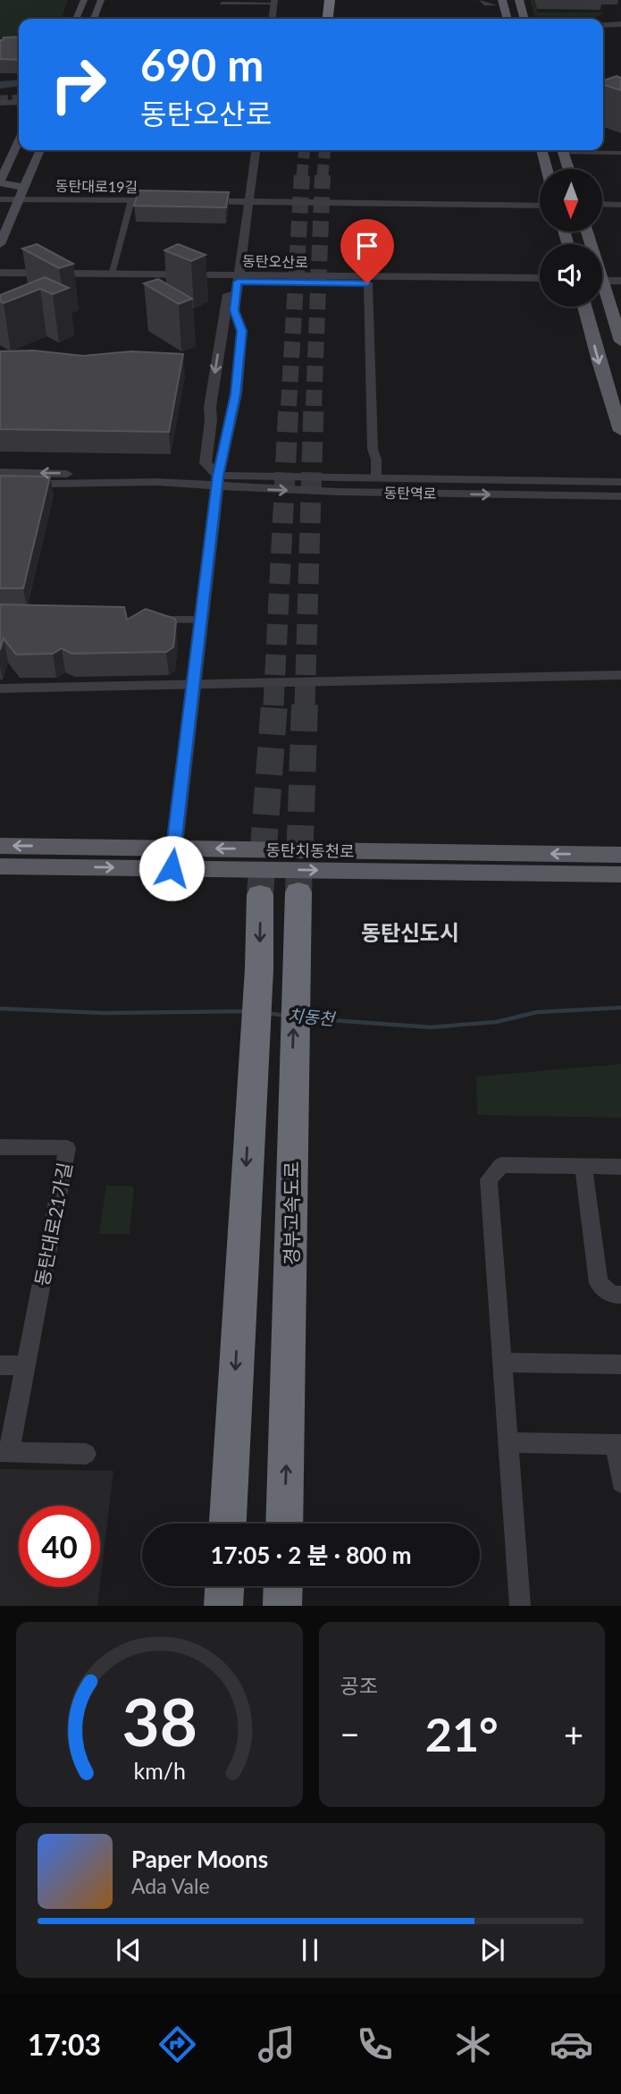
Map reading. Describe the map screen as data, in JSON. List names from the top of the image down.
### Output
{
  "streets": {
    "highway": ["경부고속도로"],
    "main road": ["동탄치동천로"],
    "street": [
      "동탄대로19길",
      "동탄오산로",
      "동탄역로",
      "동탄대로21가길"
    ]
  },
  "districts": ["동탄신도시"],
  "water": ["치동천"],
  "north": "bottom",
  "page": {
    "turn": ["690 m", "동탄오산로"],
    "limit": "40",
    "trip": "17:05 · 2 분 · 800 m",
    "tile": "공조",
    "heat": ["−", "21°", "+"],
    "song": ["Paper Moons", "Ada Vale"],
    "tabs": "17:03",
    "gauge": ["38", "km/h"]
  }
}
